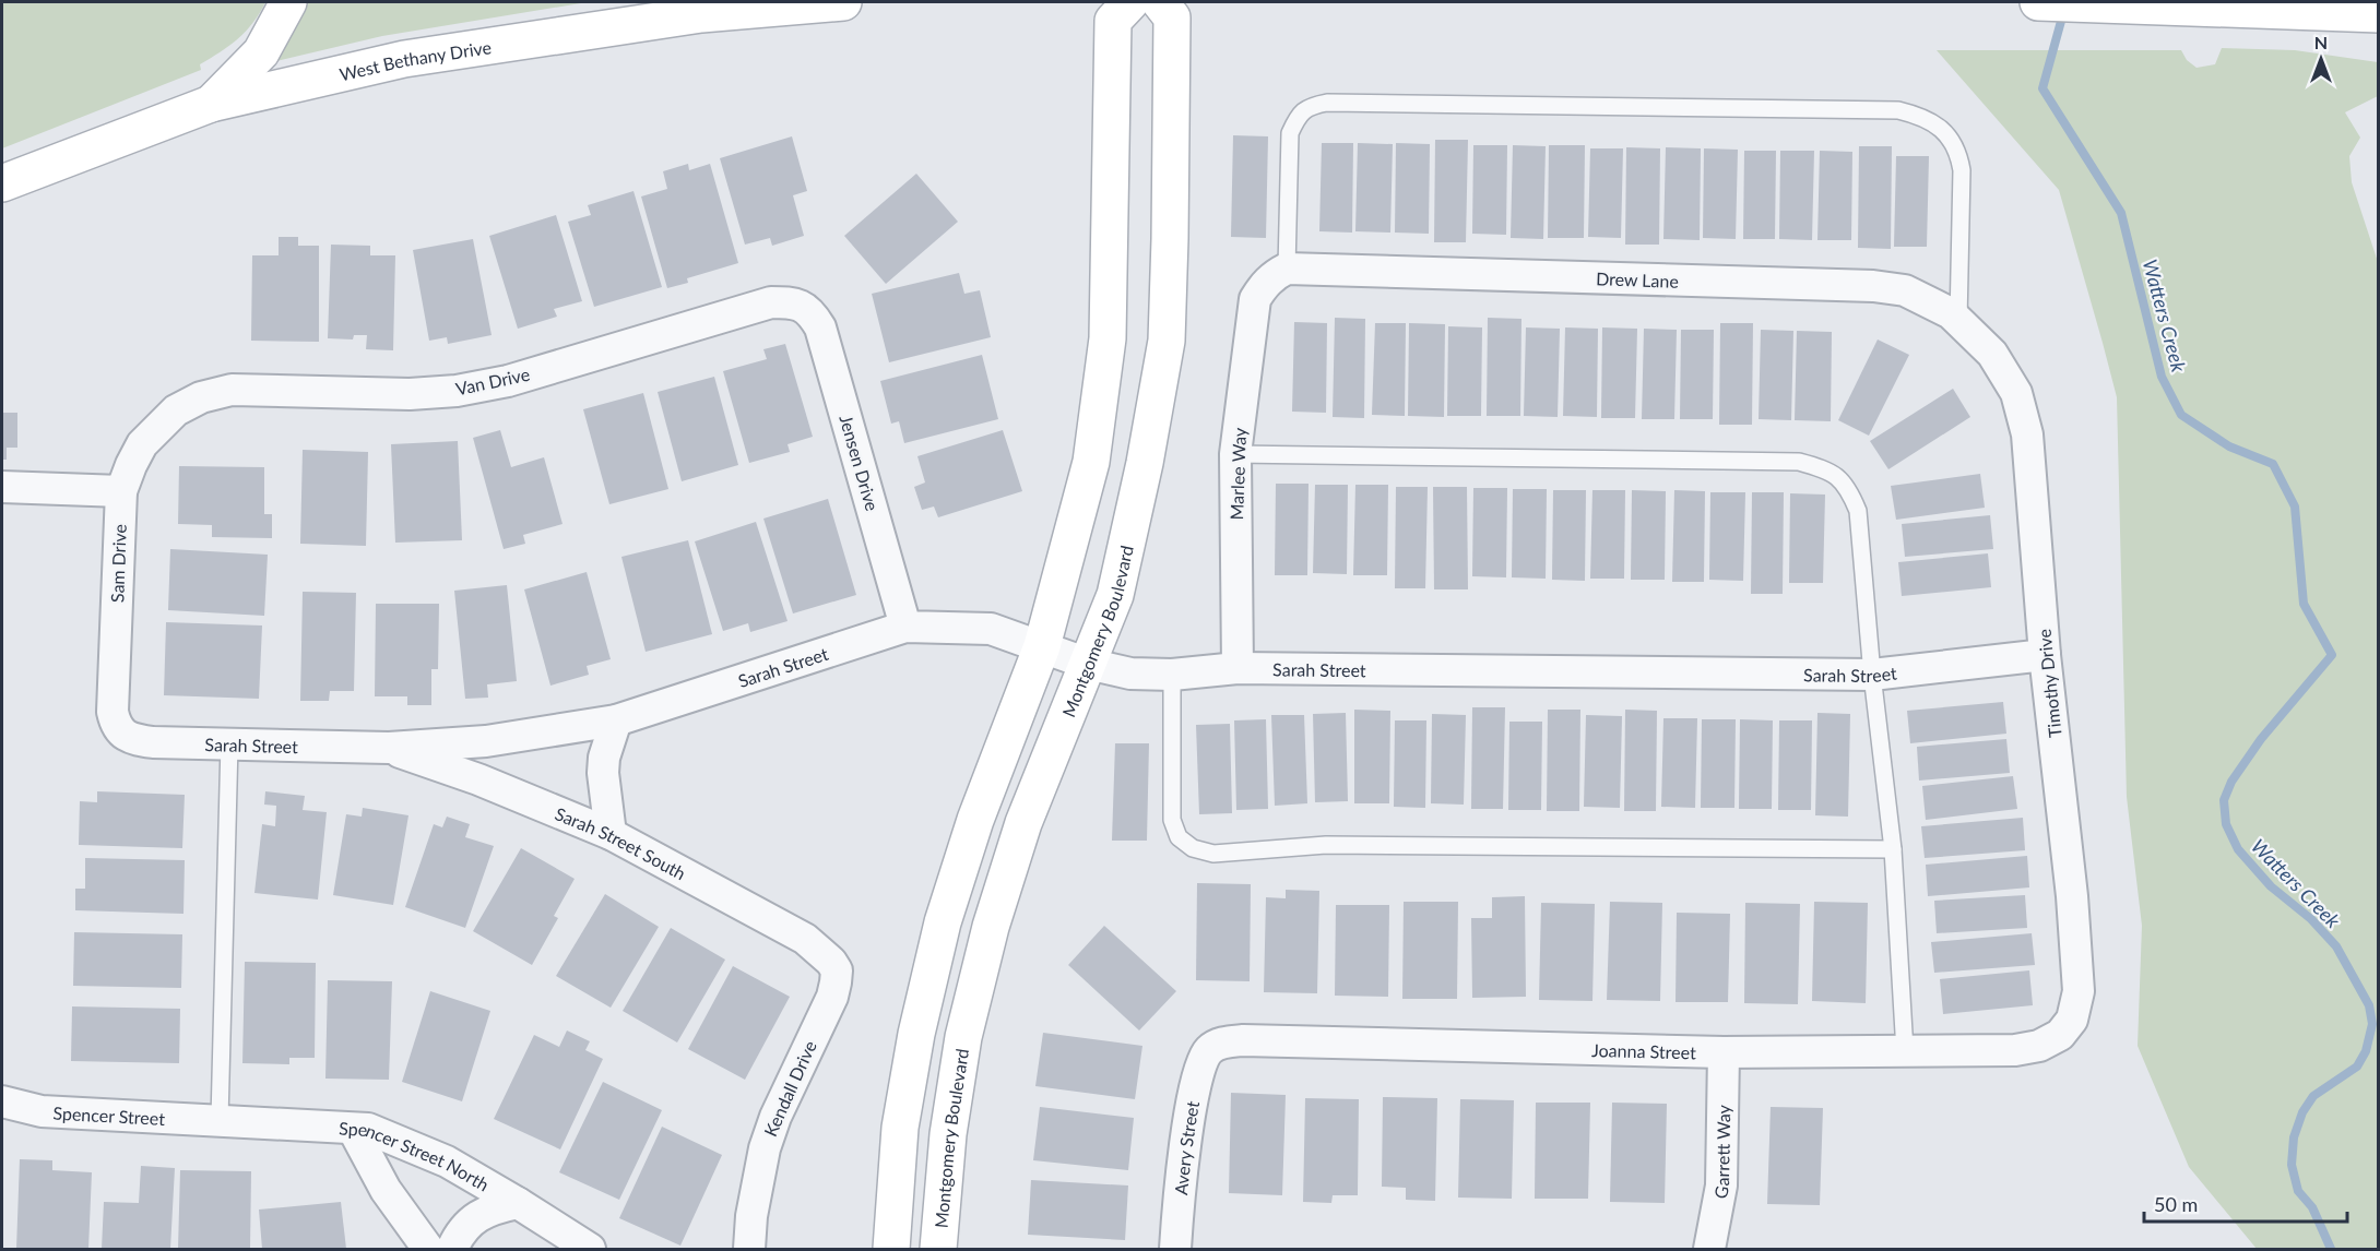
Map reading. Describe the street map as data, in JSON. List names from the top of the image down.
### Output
{
  "streets": {
    "street": [
      "West Bethany Drive",
      "Drew Lane",
      "Van Drive",
      "Jensen Drive",
      "Marlee Way",
      "Sam Drive",
      "Montgomery Boulevard",
      "Sarah Street",
      "Timothy Drive",
      "Sarah Street South",
      "Joanna Street",
      "Kendall Drive",
      "Spencer Street",
      "Avery Street",
      "Garrett Way",
      "Spencer Street North"
    ]
  },
  "crossings": [
    ["Drew Lane", "Marlee Way"],
    ["Drew Lane", "Timothy Drive"],
    ["Van Drive", "Jensen Drive"],
    ["Van Drive", "Sam Drive"],
    ["Jensen Drive", "Sarah Street"],
    ["Marlee Way", "Sarah Street"],
    ["Sam Drive", "Sarah Street"],
    ["Montgomery Boulevard", "Sarah Street"],
    ["Sarah Street", "Timothy Drive"],
    ["Sarah Street", "Sarah Street South"],
    ["Timothy Drive", "Joanna Street"],
    ["Sarah Street South", "Kendall Drive"],
    ["Joanna Street", "Avery Street"],
    ["Joanna Street", "Garrett Way"],
    ["Spencer Street", "Spencer Street North"]
  ],
  "water": ["Watters Creek"],
  "scale_bar": "50 m",
  "north": "top"
}
